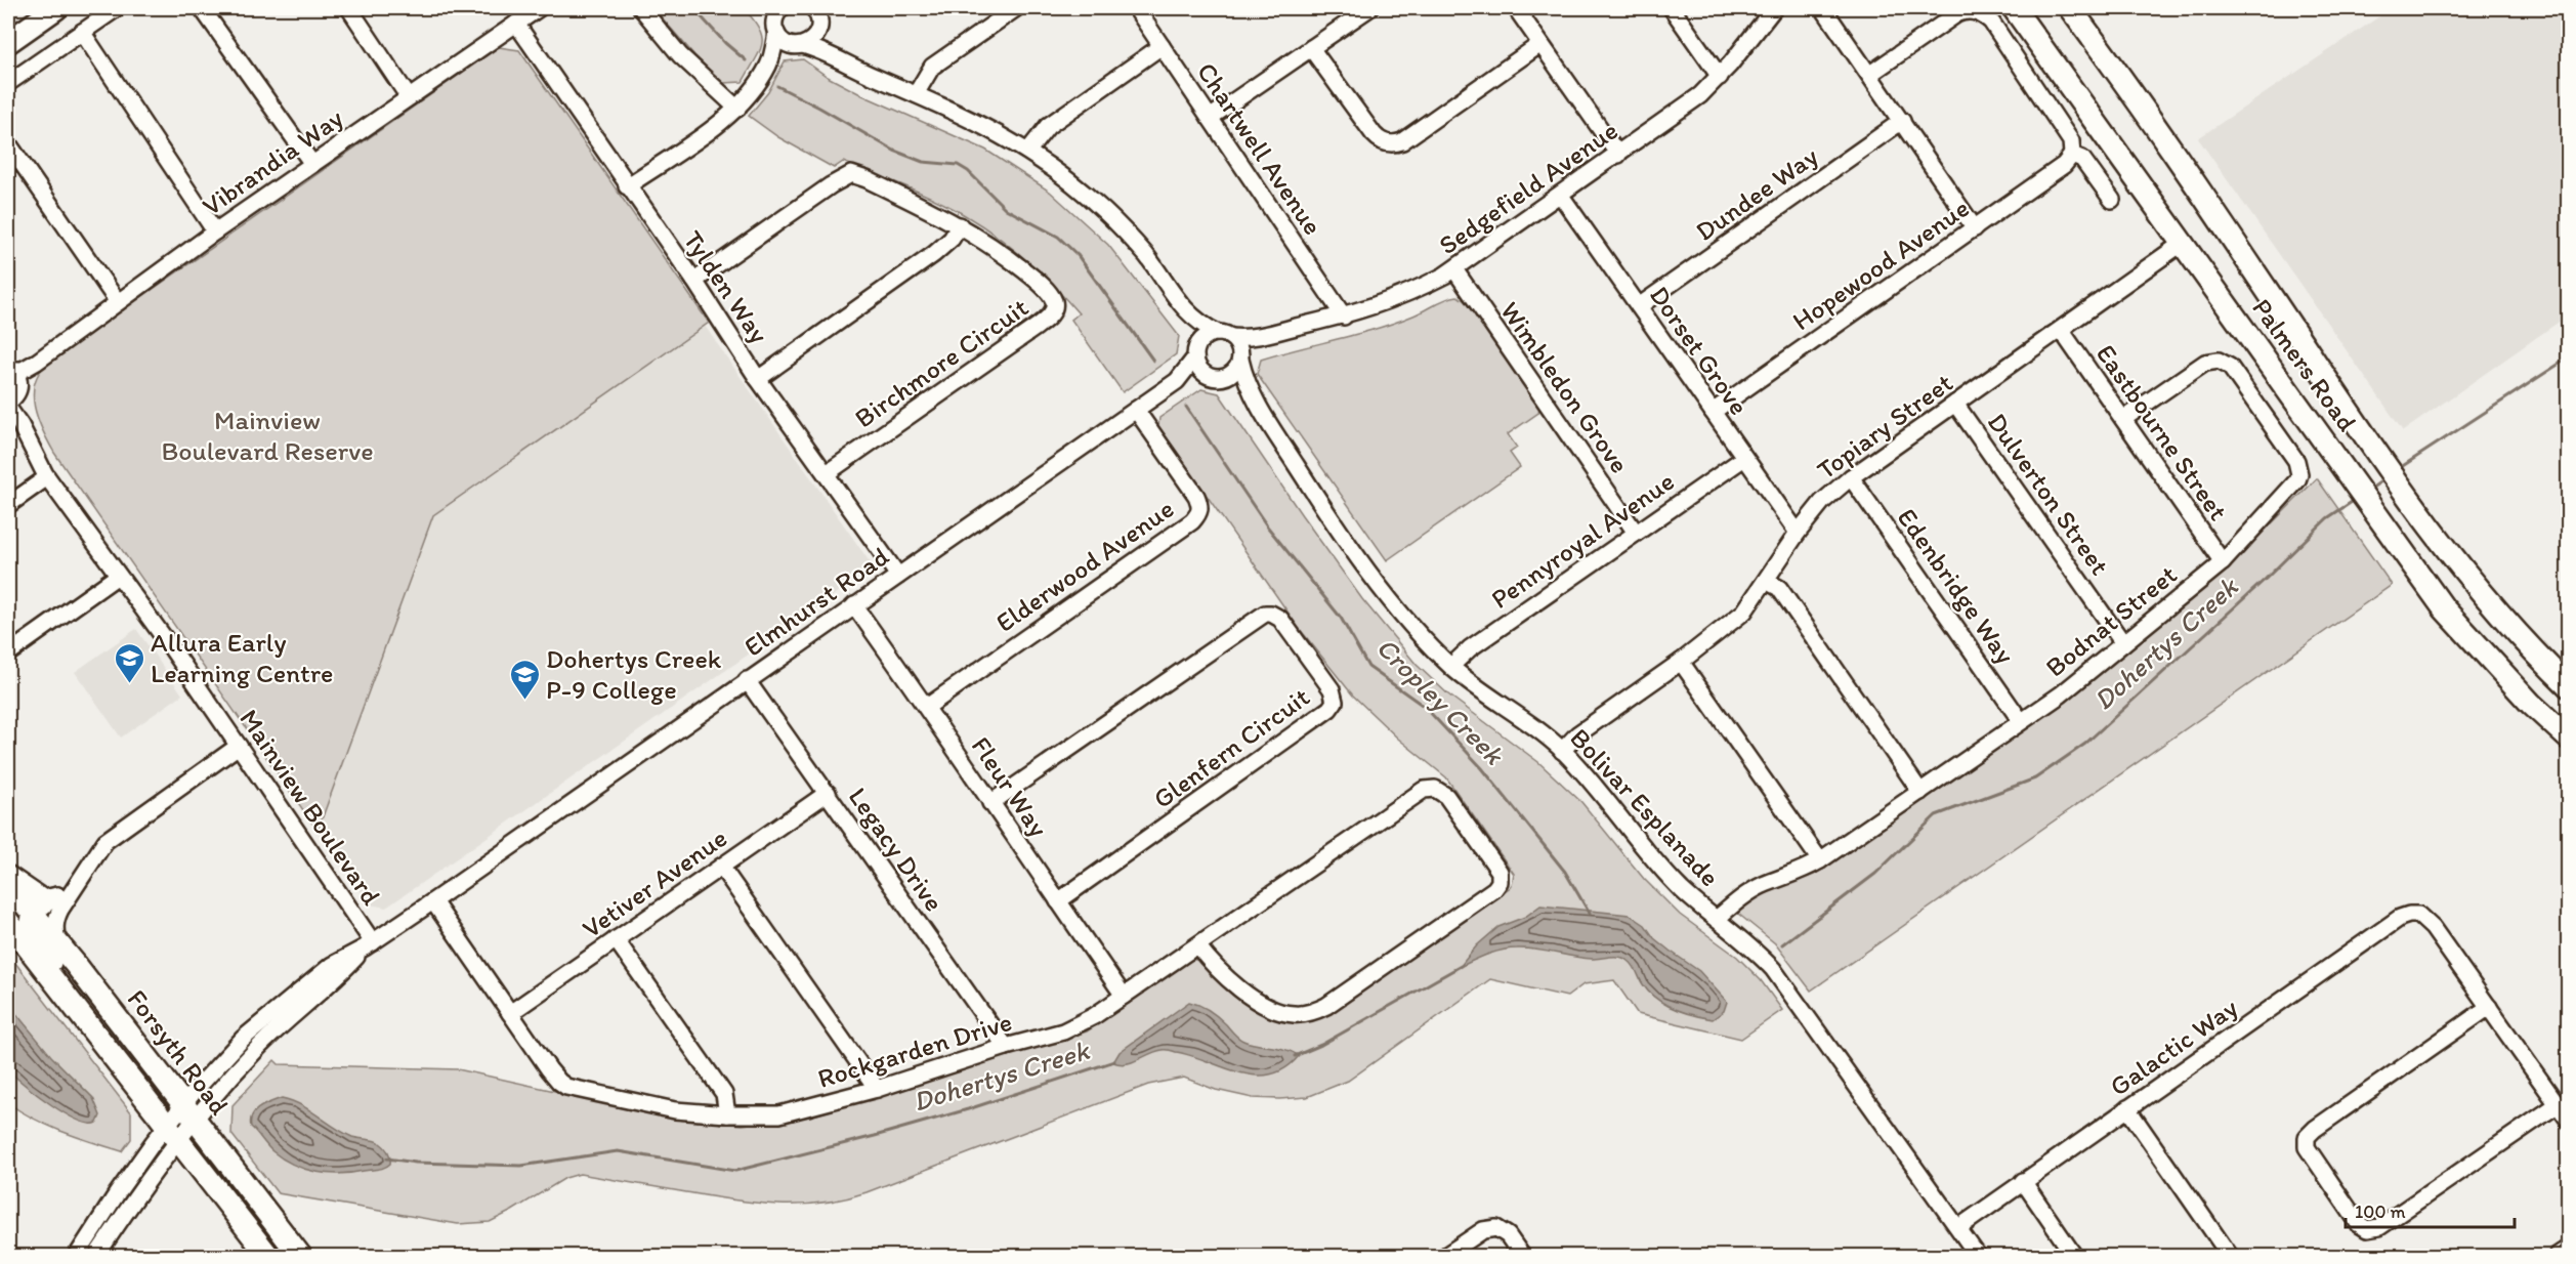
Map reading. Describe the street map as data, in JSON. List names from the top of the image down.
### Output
{
  "streets": {
    "highway": ["Palmers Road", "Forsyth Road"],
    "street": [
      "Chartwell Avenue",
      "Vibrandia Way",
      "Sedgefield Avenue",
      "Dundee Way",
      "Hopewood Avenue",
      "Tylden Way",
      "Dorset Grove",
      "Birchmore Circuit",
      "Wimbledon Grove",
      "Topiary Street",
      "Eastbourne Street",
      "Dulverton Street",
      "Pennyroyal Avenue",
      "Elderwood Avenue",
      "Edenbridge Way",
      "Elmhurst Road",
      "Bodnat Street",
      "Glenfern Circuit",
      "Fleur Way",
      "Mainview Boulevard",
      "Bolivar Esplanade",
      "Legacy Drive",
      "Vetiver Avenue",
      "Galactic Way",
      "Rockgarden Drive"
    ]
  },
  "crossings": [
    ["Chartwell Avenue", "Sedgefield Avenue"],
    ["Vibrandia Way", "Tylden Way"],
    ["Vibrandia Way", "Mainview Boulevard"],
    ["Sedgefield Avenue", "Dorset Grove"],
    ["Sedgefield Avenue", "Wimbledon Grove"],
    ["Sedgefield Avenue", "Elmhurst Road"],
    ["Sedgefield Avenue", "Bolivar Esplanade"],
    ["Dundee Way", "Dorset Grove"],
    ["Hopewood Avenue", "Dorset Grove"],
    ["Tylden Way", "Birchmore Circuit"],
    ["Tylden Way", "Elmhurst Road"],
    ["Dorset Grove", "Topiary Street"],
    ["Dorset Grove", "Pennyroyal Avenue"],
    ["Palmers Road", "Topiary Street"],
    ["Wimbledon Grove", "Pennyroyal Avenue"],
    ["Topiary Street", "Eastbourne Street"],
    ["Topiary Street", "Dulverton Street"],
    ["Topiary Street", "Edenbridge Way"],
    ["Topiary Street", "Bolivar Esplanade"],
    ["Eastbourne Street", "Bodnat Street"],
    ["Dulverton Street", "Bodnat Street"],
    ["Pennyroyal Avenue", "Bolivar Esplanade"],
    ["Elderwood Avenue", "Elmhurst Road"],
    ["Elderwood Avenue", "Fleur Way"],
    ["Edenbridge Way", "Bodnat Street"],
    ["Elmhurst Road", "Fleur Way"],
    ["Elmhurst Road", "Mainview Boulevard"],
    ["Elmhurst Road", "Bolivar Esplanade"],
    ["Elmhurst Road", "Legacy Drive"],
    ["Elmhurst Road", "Rockgarden Drive"],
    ["Elmhurst Road", "Forsyth Road"],
    ["Bodnat Street", "Bolivar Esplanade"],
    ["Glenfern Circuit", "Fleur Way"],
    ["Fleur Way", "Rockgarden Drive"],
    ["Bolivar Esplanade", "Galactic Way"],
    ["Legacy Drive", "Vetiver Avenue"],
    ["Legacy Drive", "Rockgarden Drive"],
    ["Vetiver Avenue", "Rockgarden Drive"]
  ],
  "water": ["Dohertys Creek", "Cropley Creek"],
  "parks": ["Mainview Boulevard Reserve"],
  "places": {
    "school or university": ["Allura Early Learning Centre", "Dohertys Creek P-9 College"]
  },
  "scale_bar": "100 m"
}
